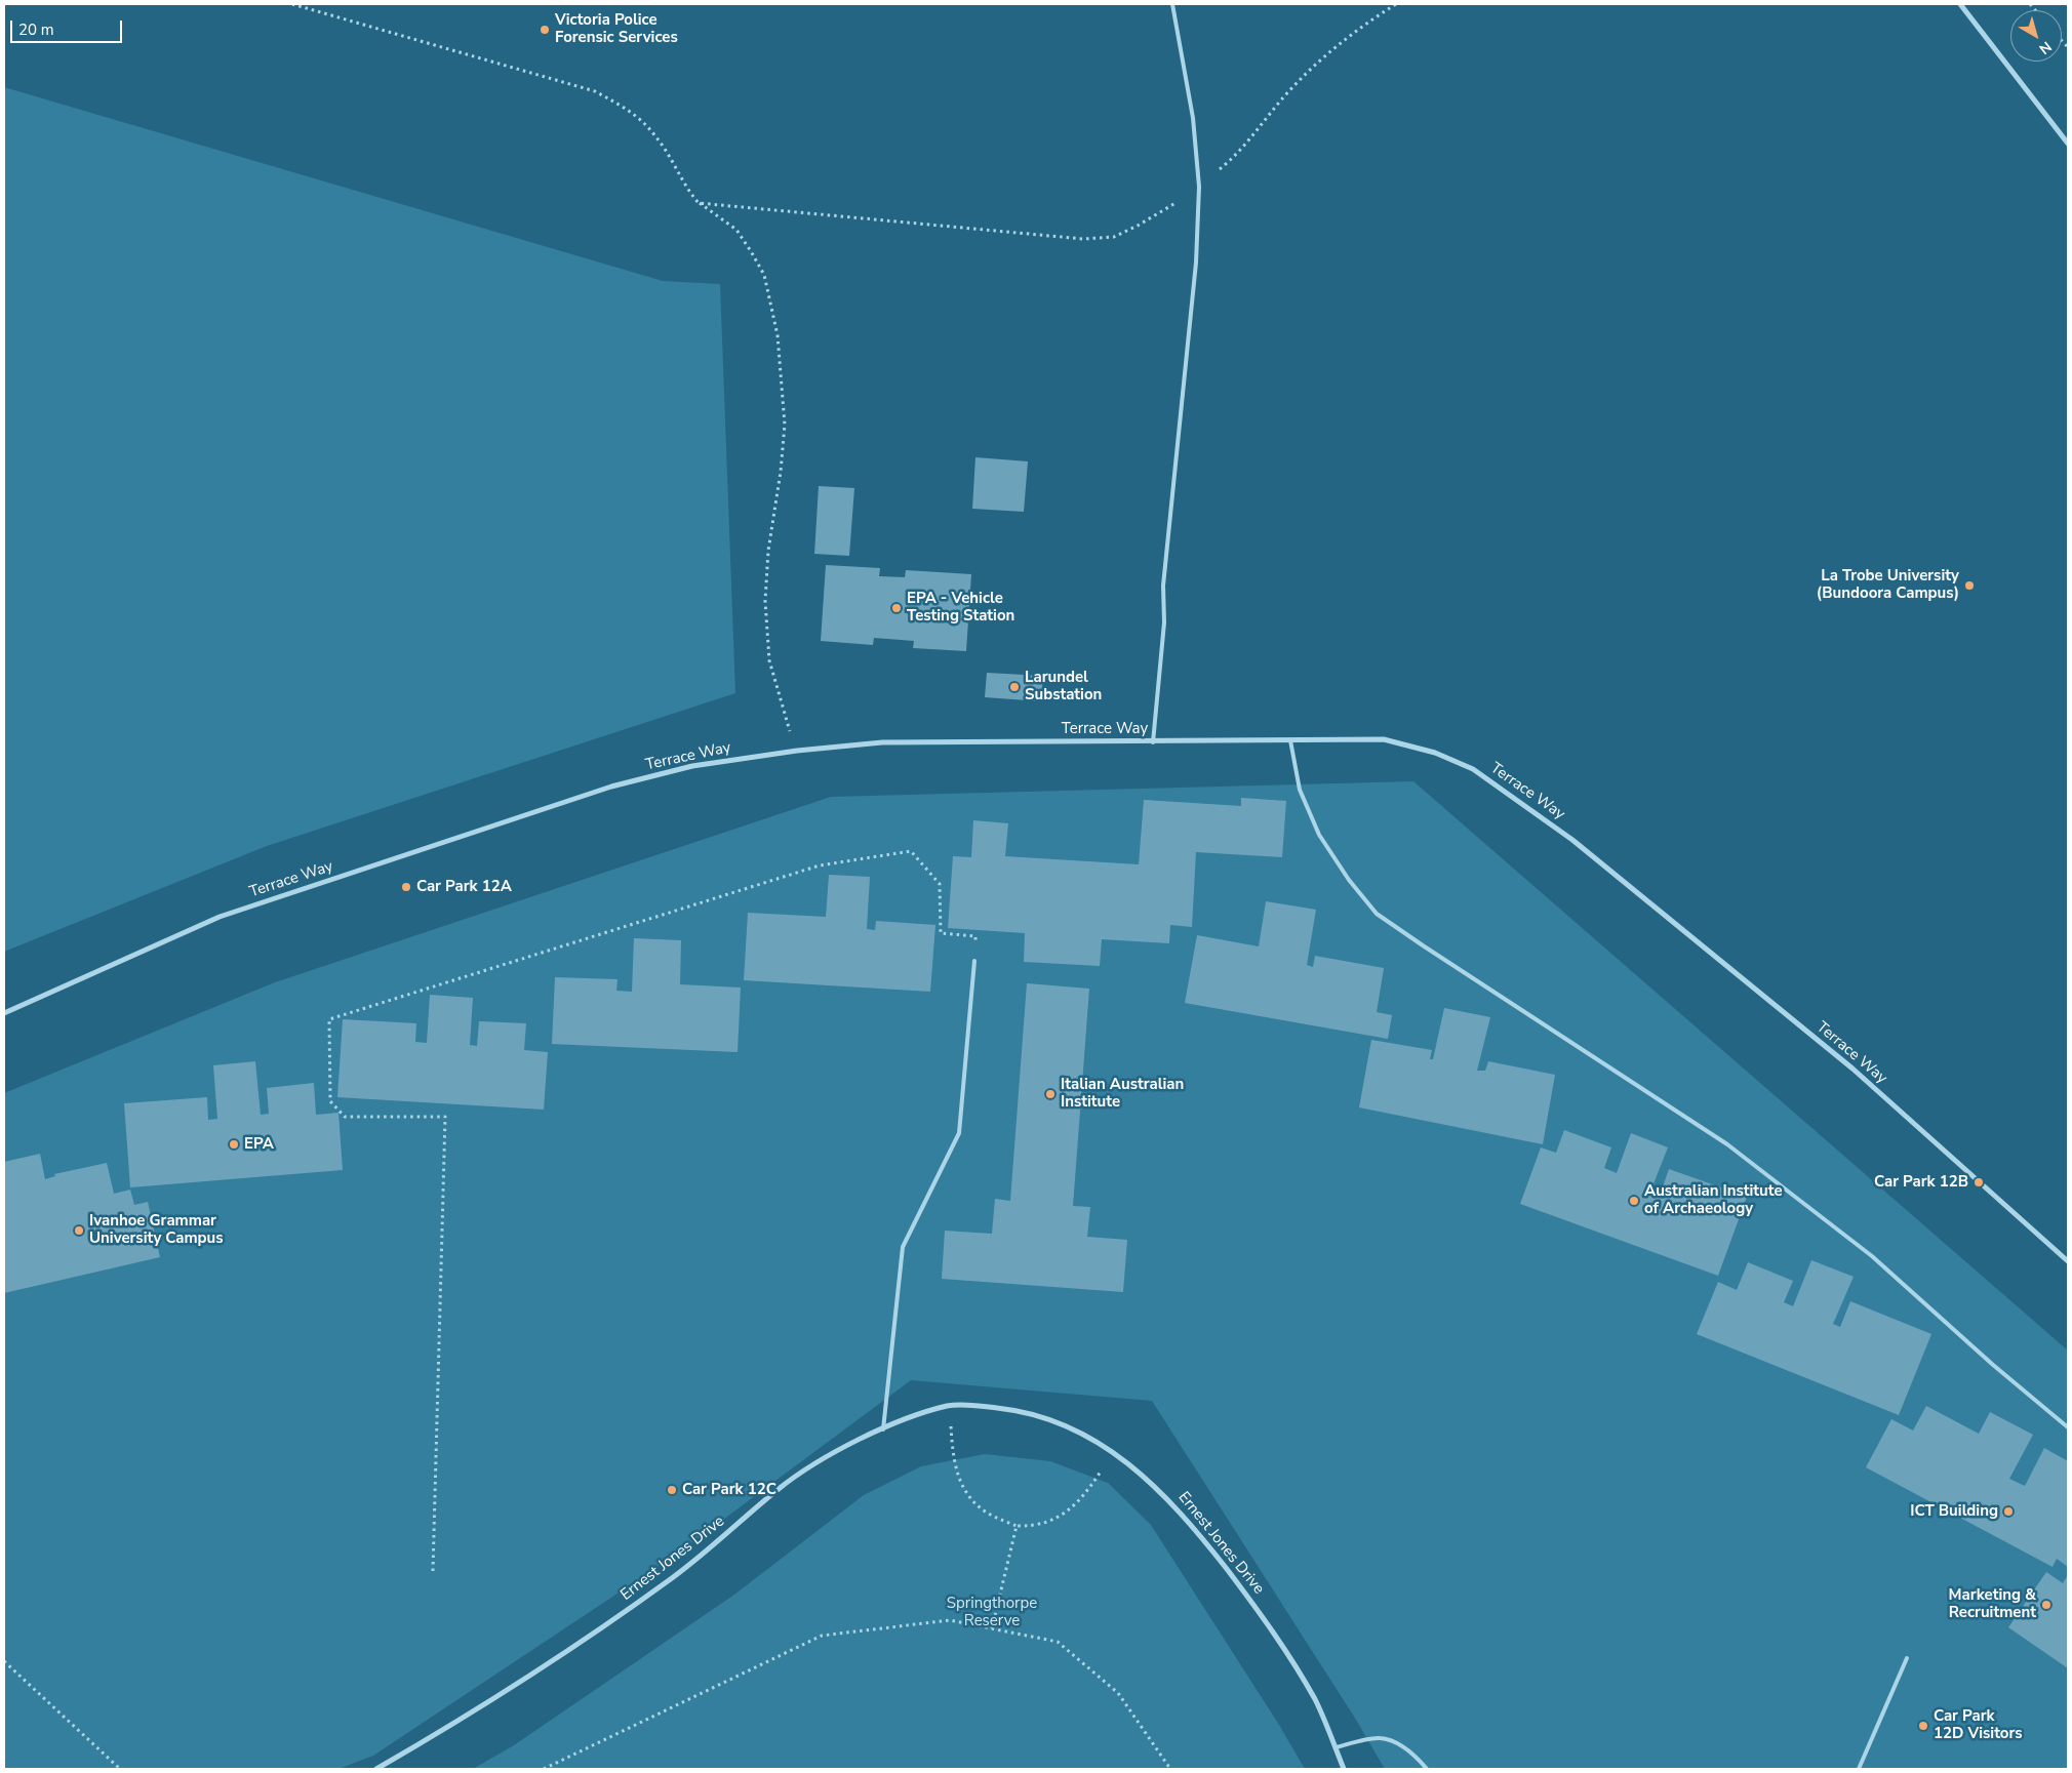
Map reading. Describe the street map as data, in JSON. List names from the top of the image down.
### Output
{
  "streets": {
    "street": ["Terrace Way", "Ernest Jones Drive"]
  },
  "parks": ["Springthorpe Reserve"],
  "places": [
    "Victoria Police Forensic Services",
    "La Trobe University (Bundoora Campus)",
    "EPA - Vehicle Testing Station",
    "Larundel Substation",
    "Car Park 12A",
    "Italian Australian Institute",
    "EPA",
    "Car Park 12B",
    "Australian Institute of Archaeology",
    "Ivanhoe Grammar University Campus",
    "Car Park 12C",
    "ICT Building",
    "Marketing & Recruitment",
    "Car Park 12D Visitors"
  ],
  "scale_bar": "20 m",
  "north": "bottom right"
}
